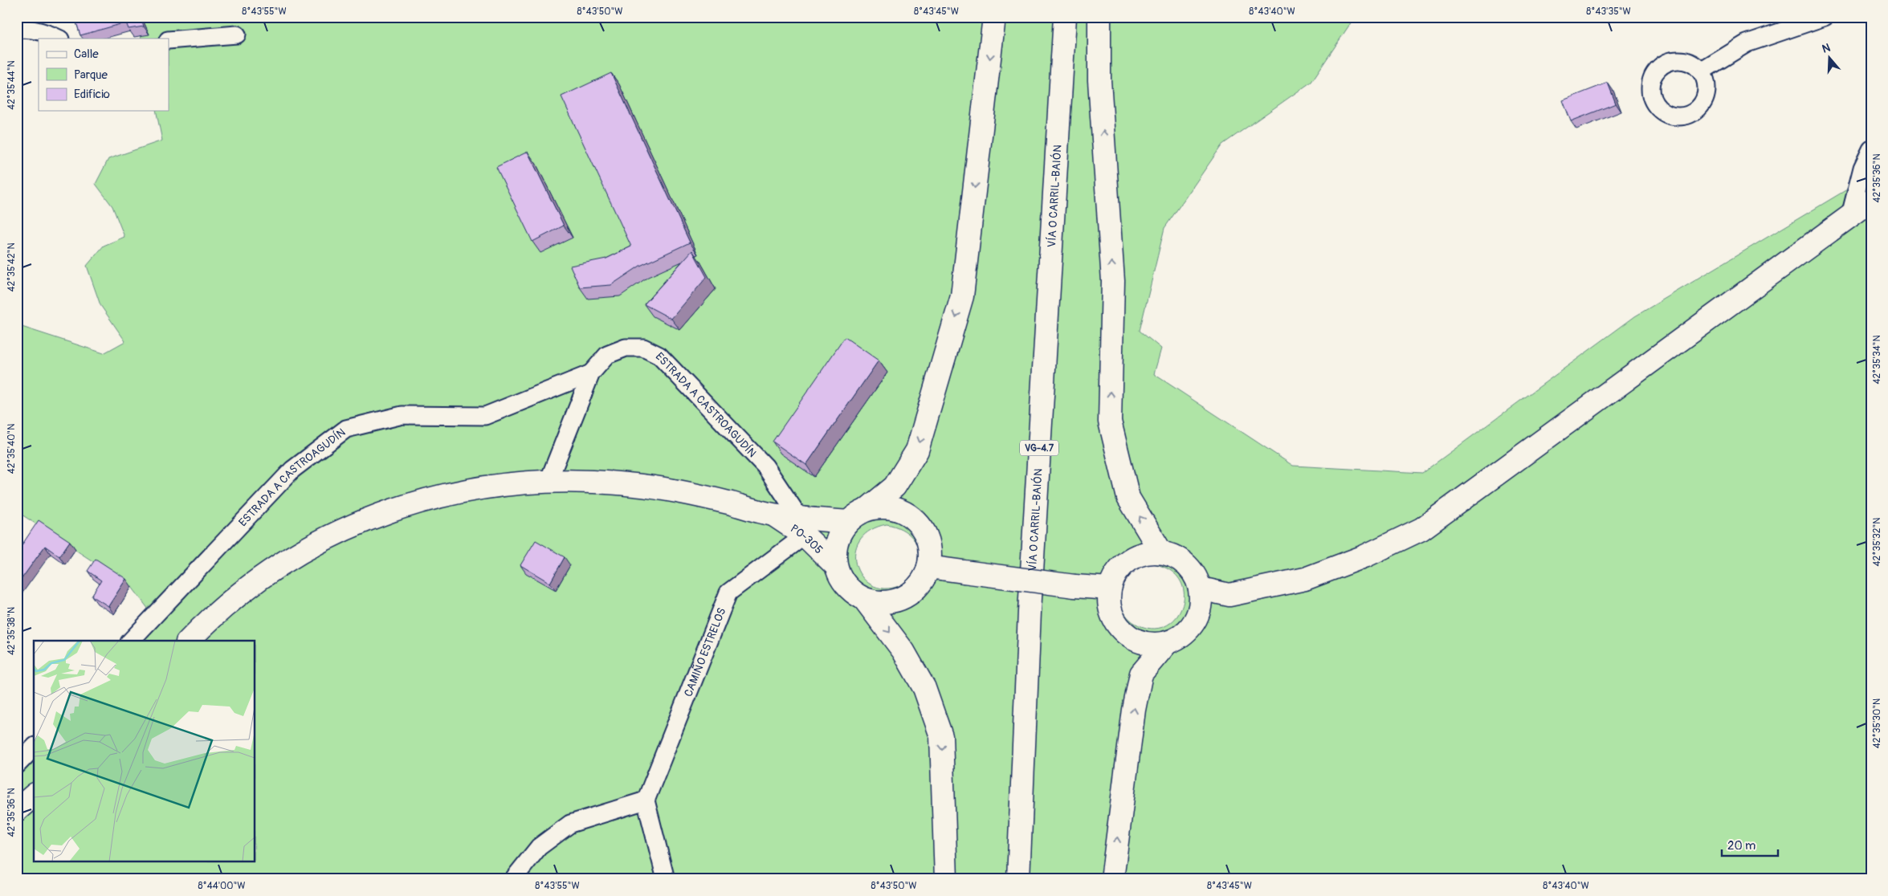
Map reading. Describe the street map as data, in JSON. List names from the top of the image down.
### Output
{
  "streets": {
    "main road": ["VÍA O CARRIL-BAIÓN", "VG-4.7", "PO-305"],
    "street": ["ESTRADA A CASTROAGUDÍN", "CAMIÑO ESTRELOS"]
  },
  "crossings": [
    ["ESTRADA A CASTROAGUDÍN", "PO-305"],
    ["ESTRADA A CASTROAGUDÍN", "CAMIÑO ESTRELOS"],
    ["PO-305", "CAMIÑO ESTRELOS"]
  ],
  "legend": ["Calle", "Parque", "Edificio"],
  "scale_bar": "20 m",
  "north": "top",
  "coordinates": [
    "8°43'55\"W",
    "8°43'50\"W",
    "8°43'45\"W",
    "8°43'40\"W",
    "8°43'35\"W",
    "42°35'44\"N",
    "42°35'36\"N",
    "42°35'42\"N",
    "42°35'34\"N",
    "42°35'40\"N",
    "42°35'32\"N",
    "42°35'38\"N",
    "42°35'30\"N",
    "8°44'00\"W"
  ]
}
